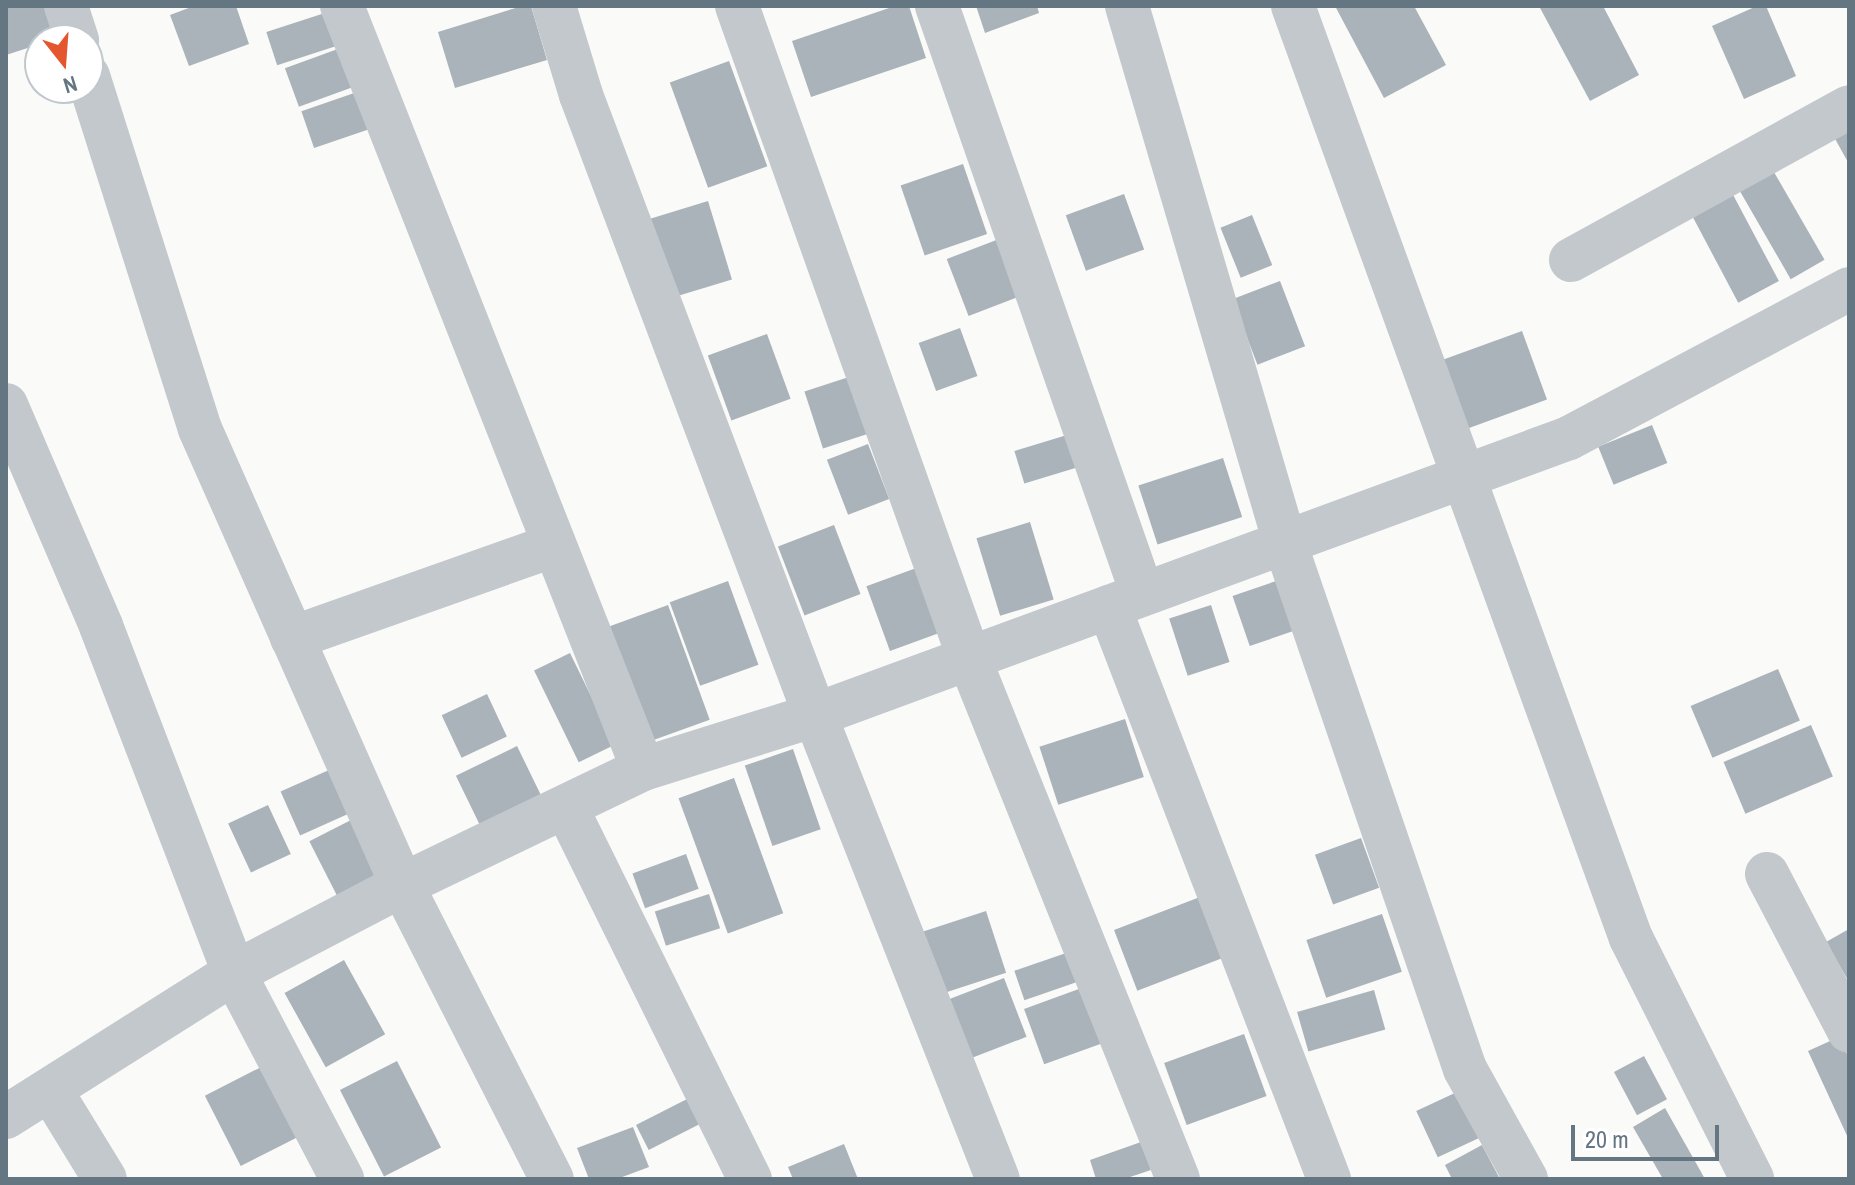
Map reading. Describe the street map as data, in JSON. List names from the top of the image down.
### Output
{
  "scale_bar": "20 m",
  "north": "bottom"
}
